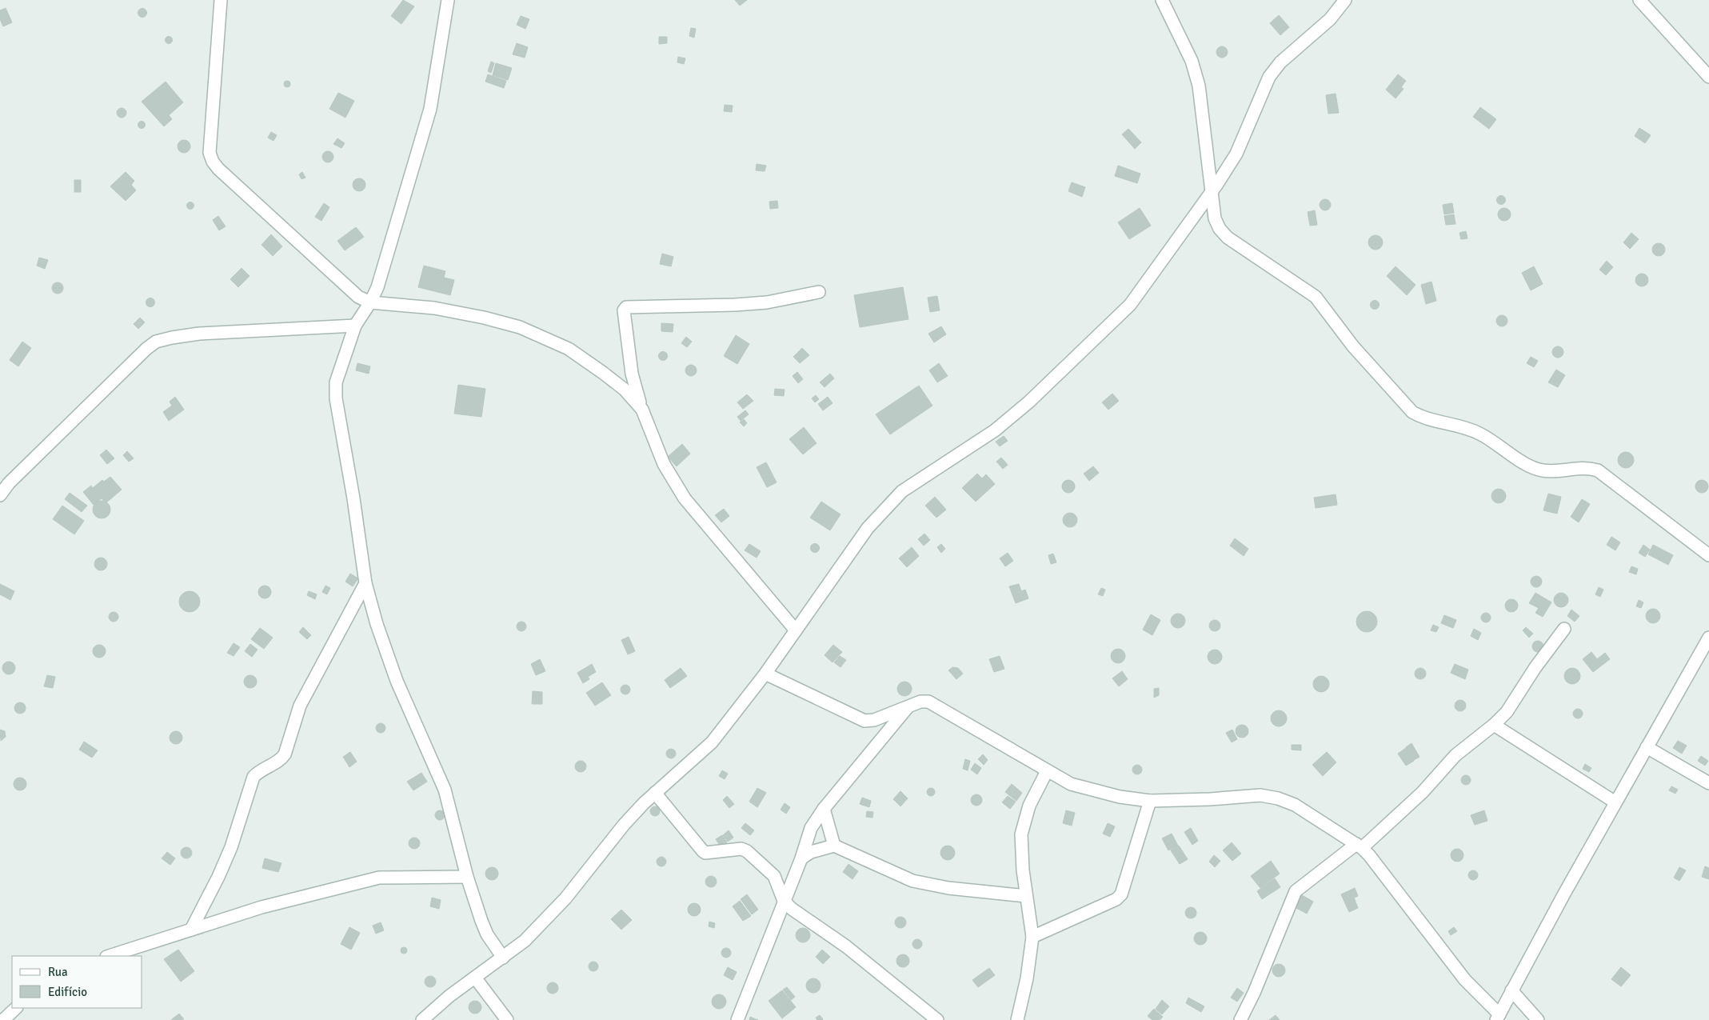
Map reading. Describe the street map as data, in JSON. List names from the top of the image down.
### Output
{
  "legend": ["Rua", "Edifício"]
}
